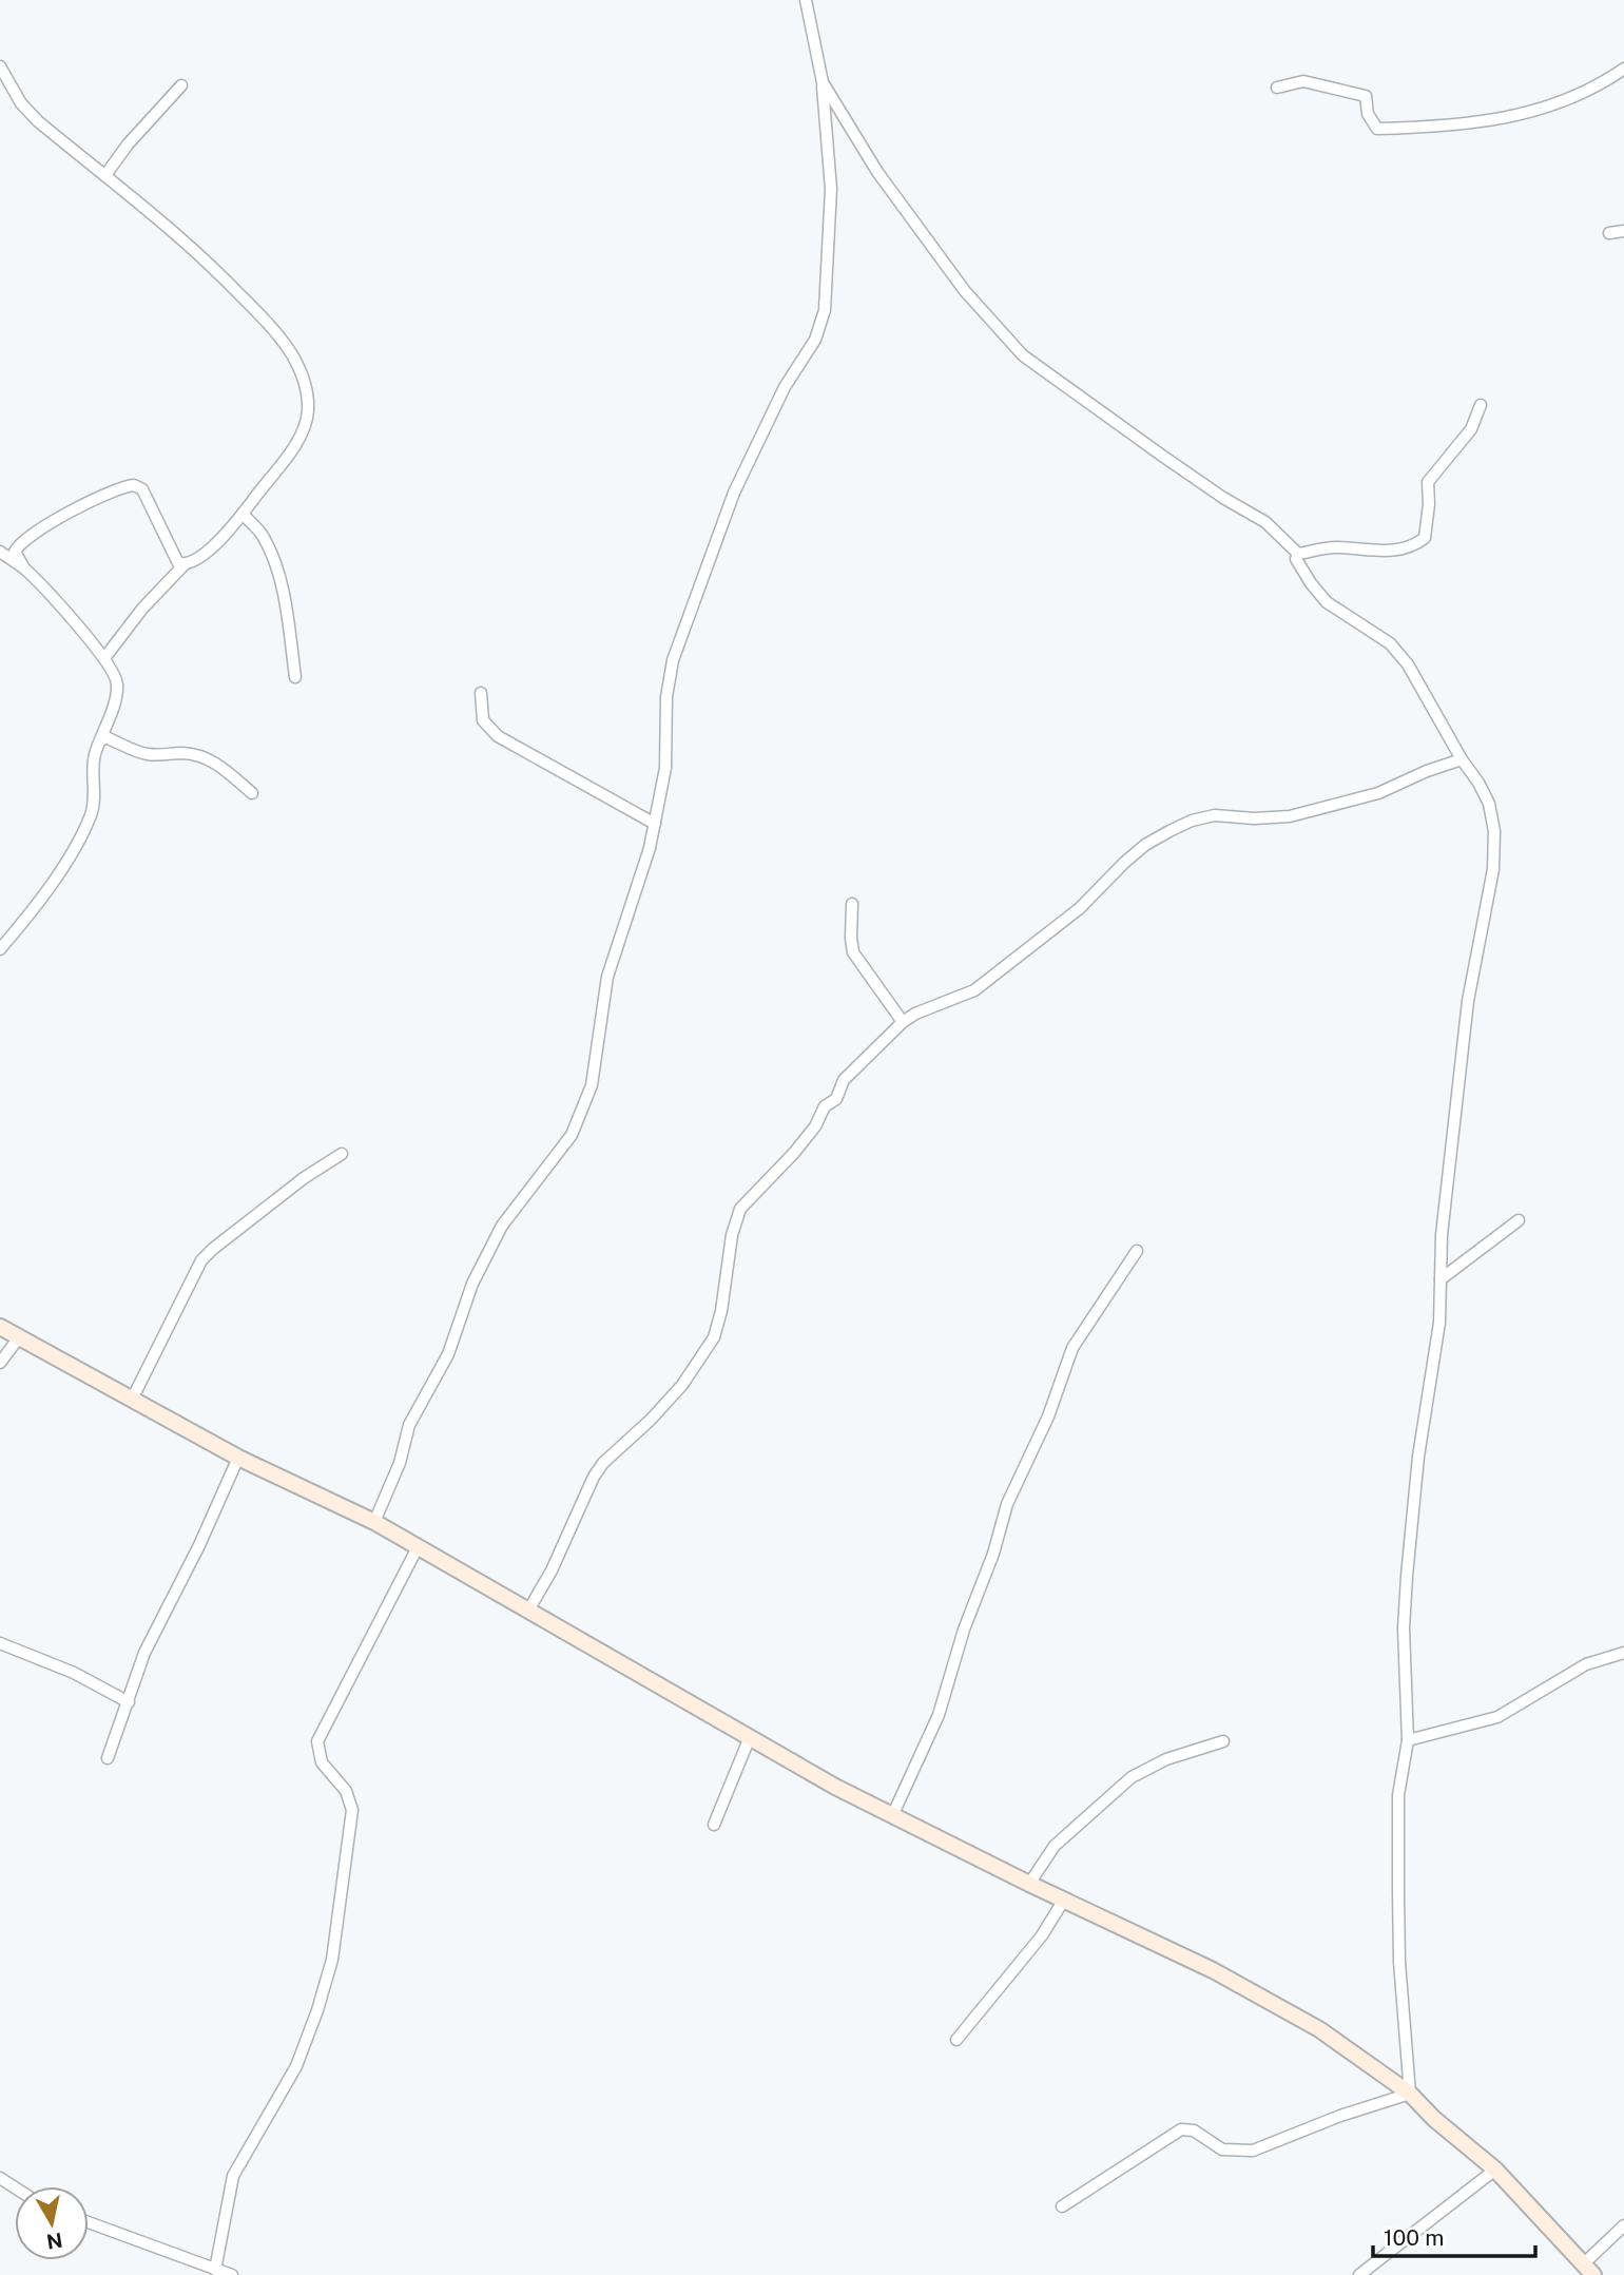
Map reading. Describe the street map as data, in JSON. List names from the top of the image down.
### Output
{
  "scale_bar": "100 m",
  "north": "bottom"
}
